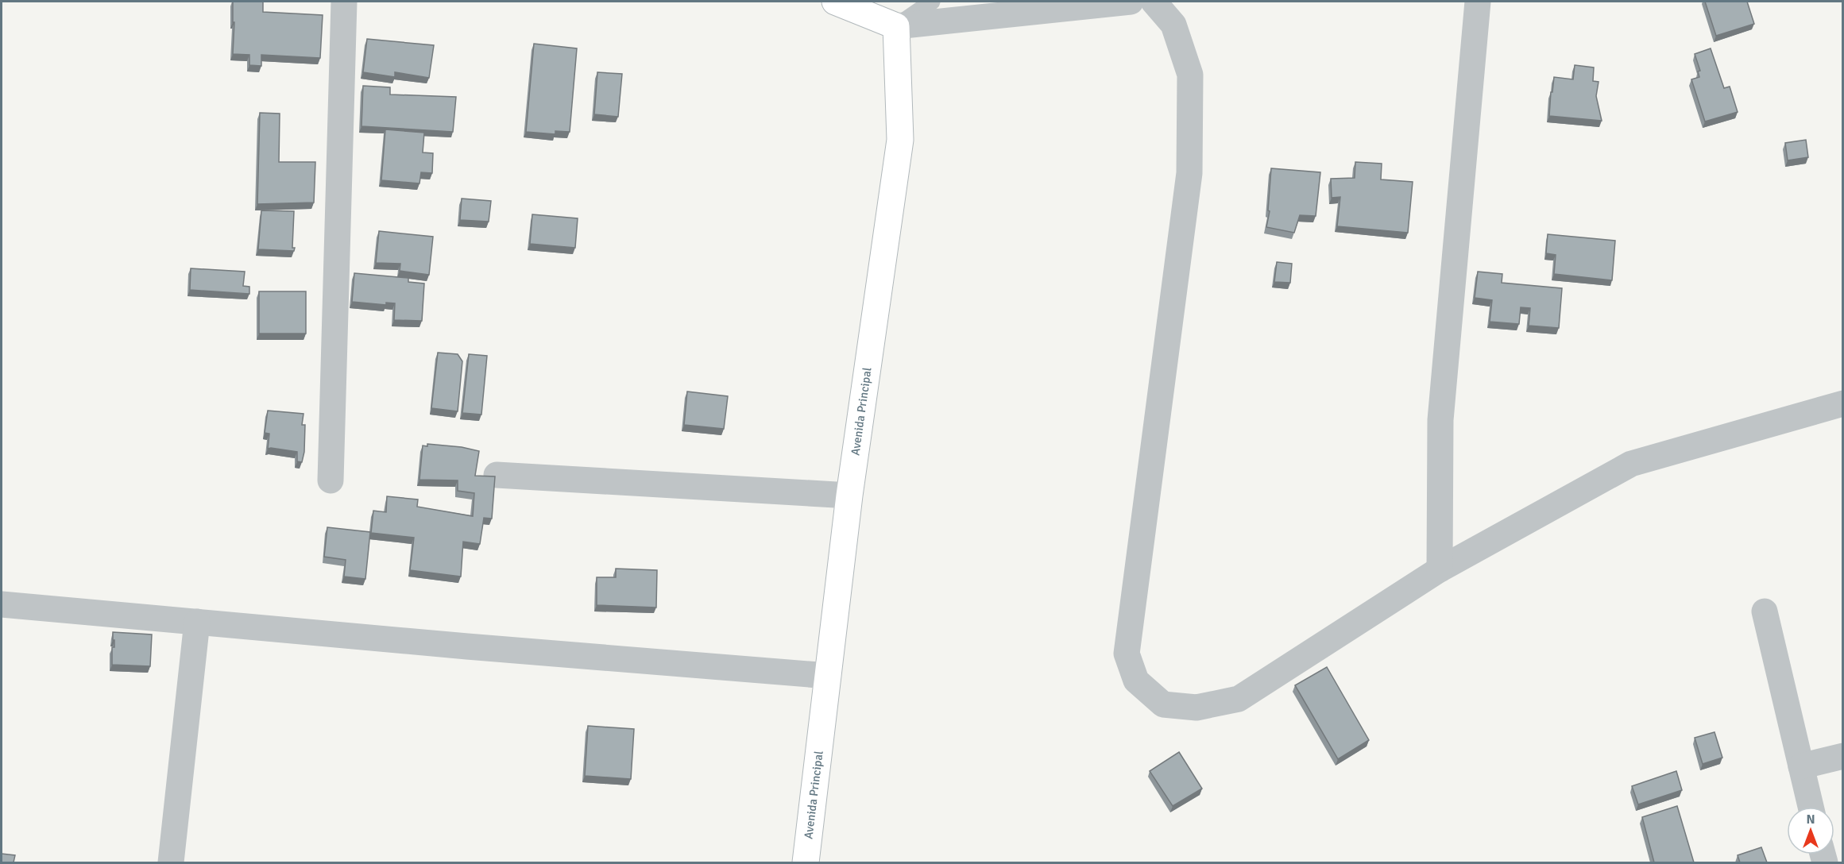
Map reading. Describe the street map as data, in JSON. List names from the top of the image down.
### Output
{
  "streets": {
    "street": ["Avenida Principal"]
  },
  "north": "top"
}
